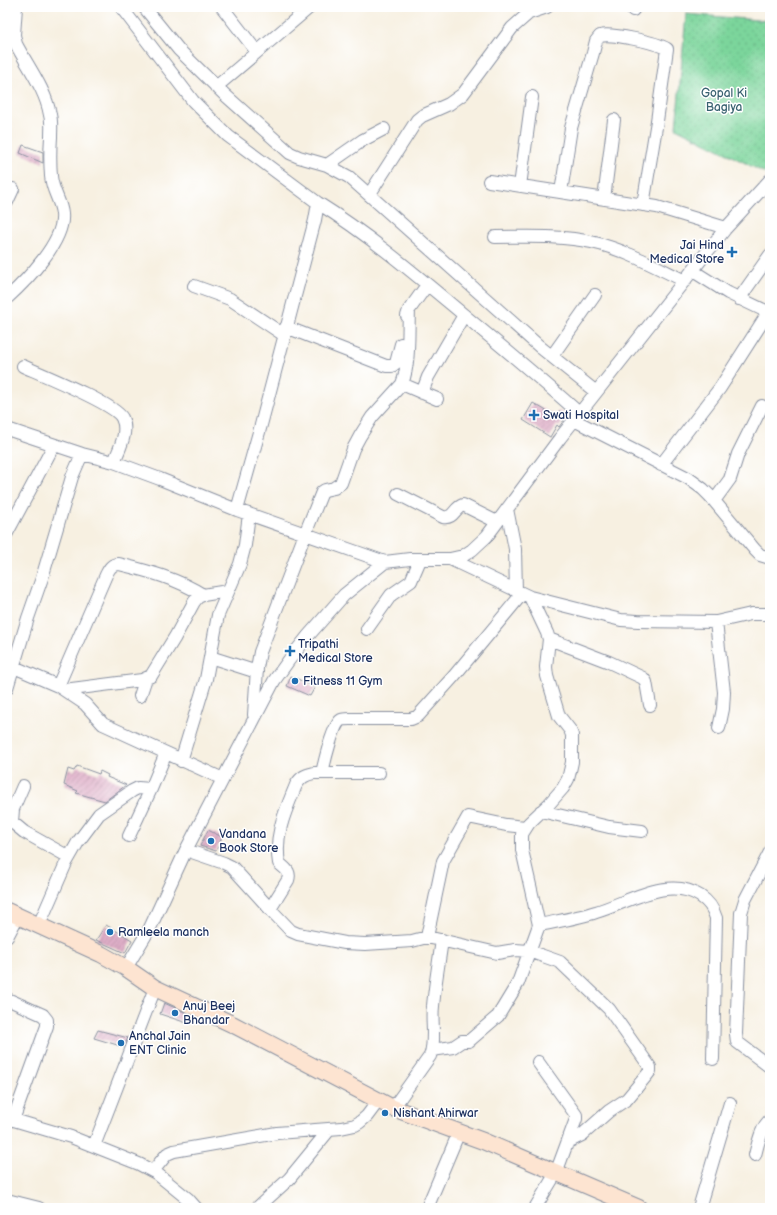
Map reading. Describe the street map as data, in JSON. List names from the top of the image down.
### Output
{
  "parks": ["Gopal Ki Bagiya"],
  "places": {
    "health": ["Jai Hind Medical Store", "Swati Hospital", "Tripathi Medical Store"],
    "other": [
      "Fitness 11 Gym",
      "Vandana Book Store",
      "Ramleela manch",
      "Anuj Beej Bhandar",
      "Anchal Jain ENT Clinic",
      "Nishant Ahirwar"
    ]
  }
}
